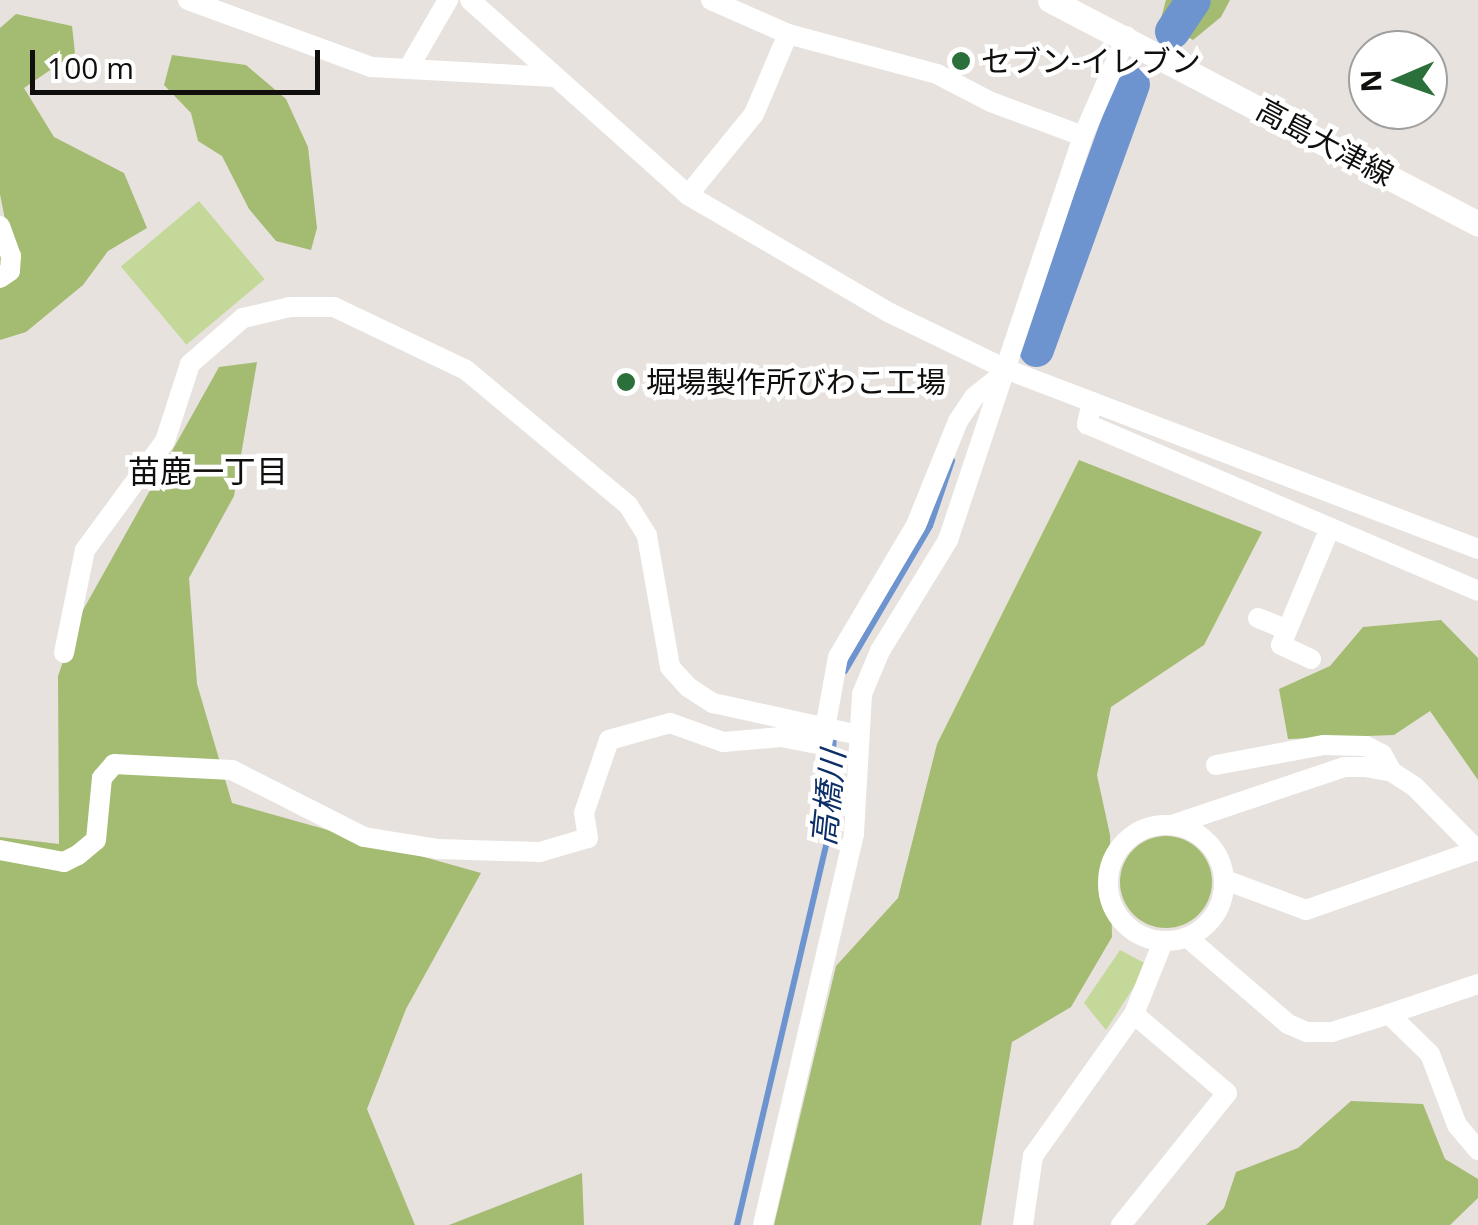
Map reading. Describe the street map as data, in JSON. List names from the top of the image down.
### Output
{
  "streets": {
    "main road": ["高島大津線"]
  },
  "districts": ["苗鹿一丁目"],
  "water": ["高橋川"],
  "places": ["セブン-イレブン", "堀場製作所びわこ工場"],
  "scale_bar": "100 m",
  "north": "left"
}
